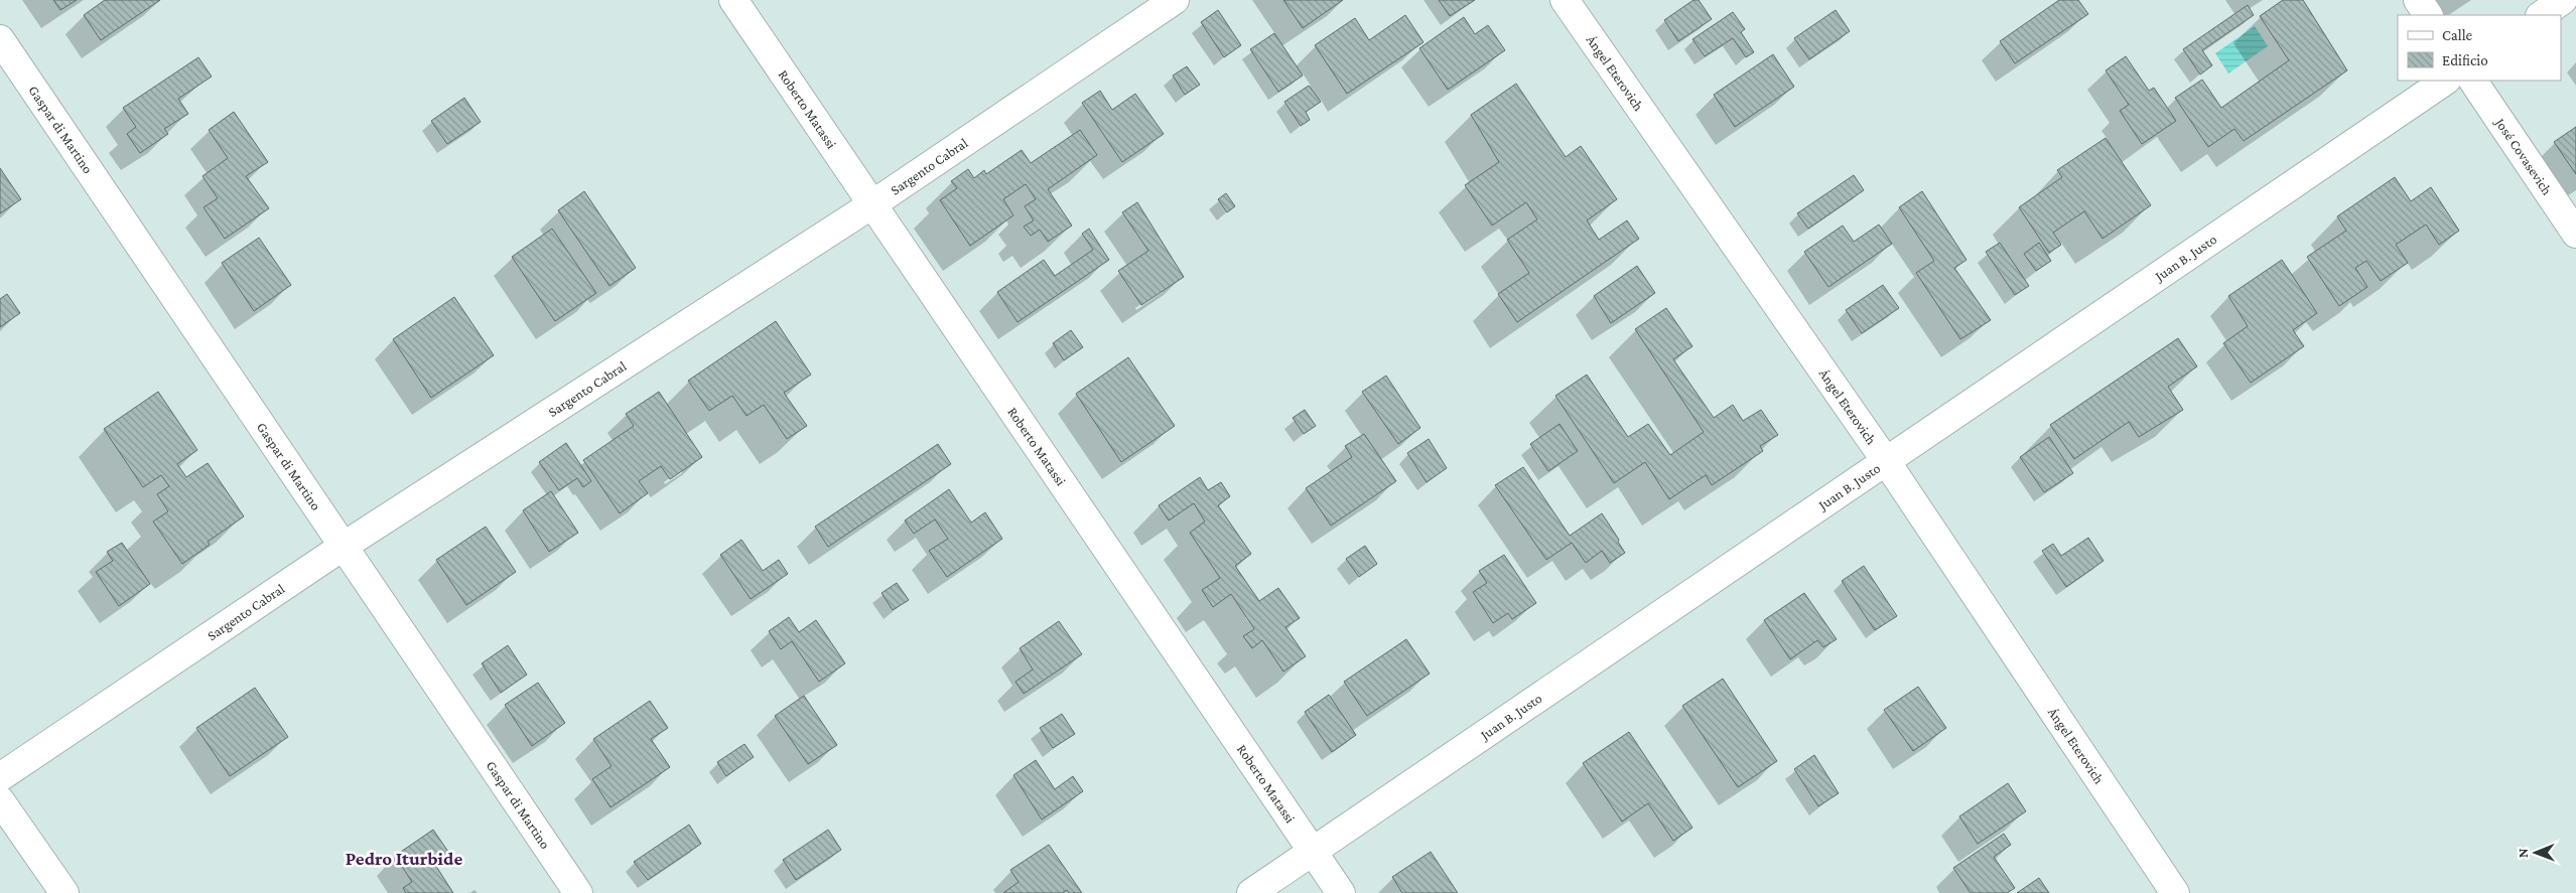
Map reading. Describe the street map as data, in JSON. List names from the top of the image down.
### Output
{
  "streets": {
    "street": [
      "Ángel Eterovich",
      "Roberto Matassi",
      "Gaspar di Martino",
      "José Covasevich",
      "Sargento Cabral",
      "Juan B. Justo"
    ]
  },
  "crossings": [
    ["Ángel Eterovich", "Juan B. Justo"],
    ["Roberto Matassi", "Sargento Cabral"],
    ["Roberto Matassi", "Juan B. Justo"],
    ["Gaspar di Martino", "Sargento Cabral"]
  ],
  "districts": ["Pedro Iturbide"],
  "legend": ["Calle", "Edificio"],
  "north": "left"
}
